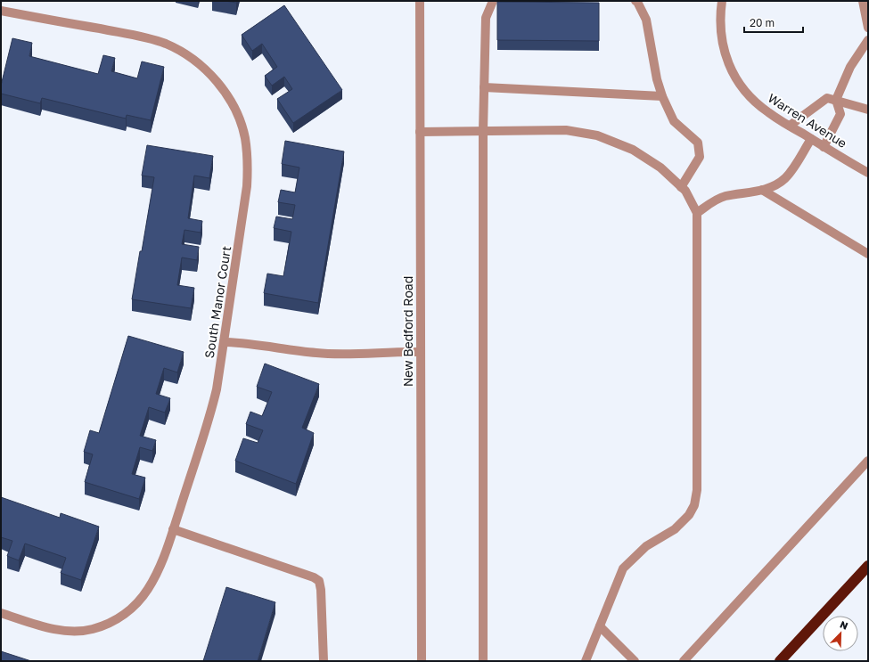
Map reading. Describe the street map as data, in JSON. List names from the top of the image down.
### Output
{
  "streets": {
    "street": ["Warren Avenue", "South Manor Court", "New Bedford Road"]
  },
  "scale_bar": "20 m",
  "north": "top right"
}
